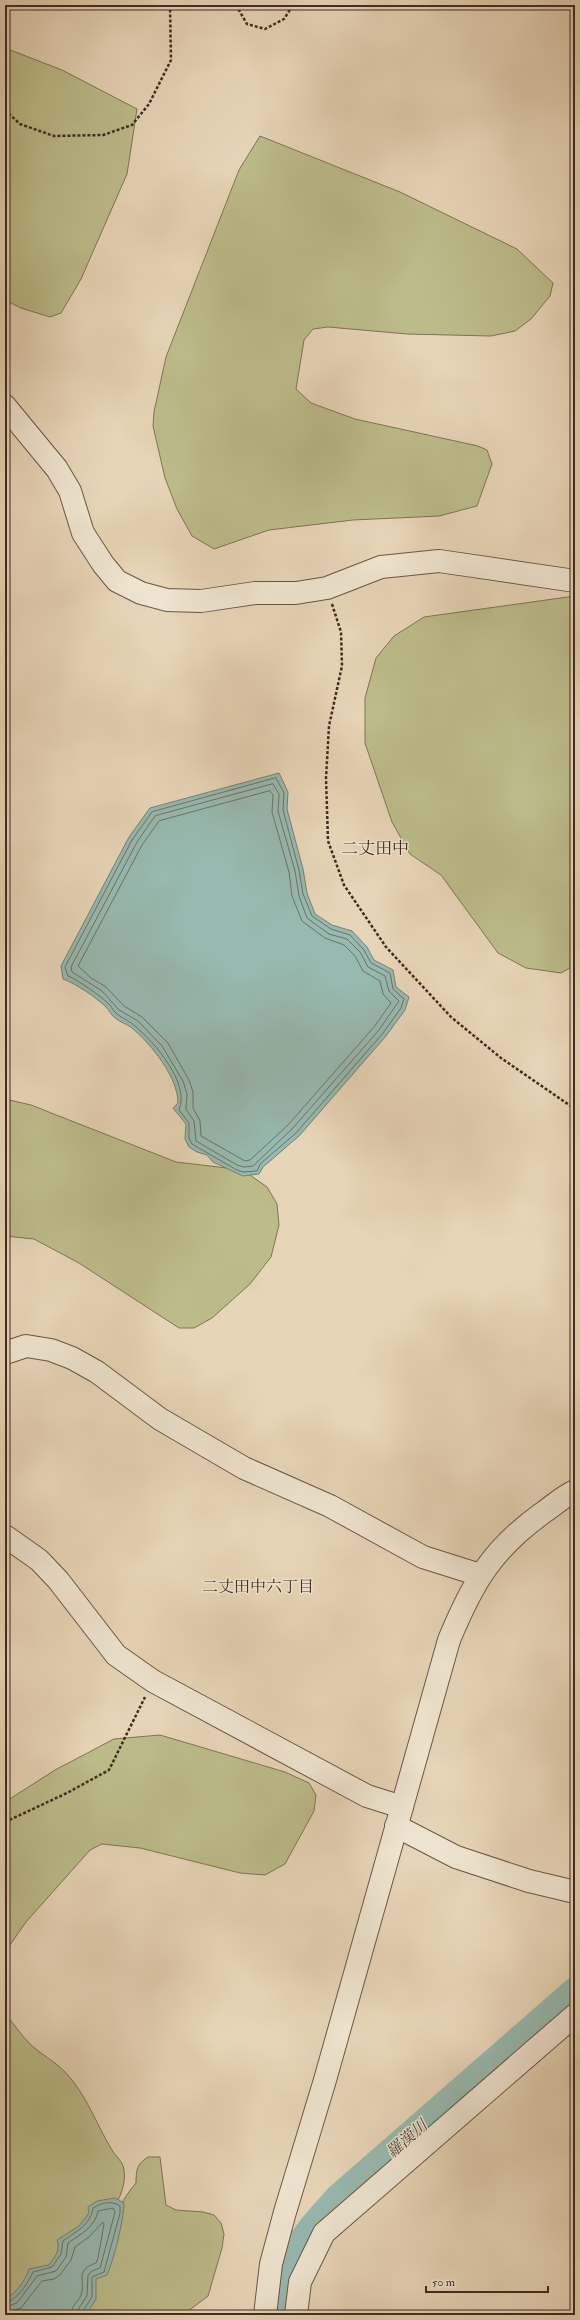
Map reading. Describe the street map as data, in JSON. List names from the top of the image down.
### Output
{
  "districts": ["二丈田中", "二丈田中六丁目"],
  "water": ["羅漢川"],
  "scale_bar": "50 m"
}
